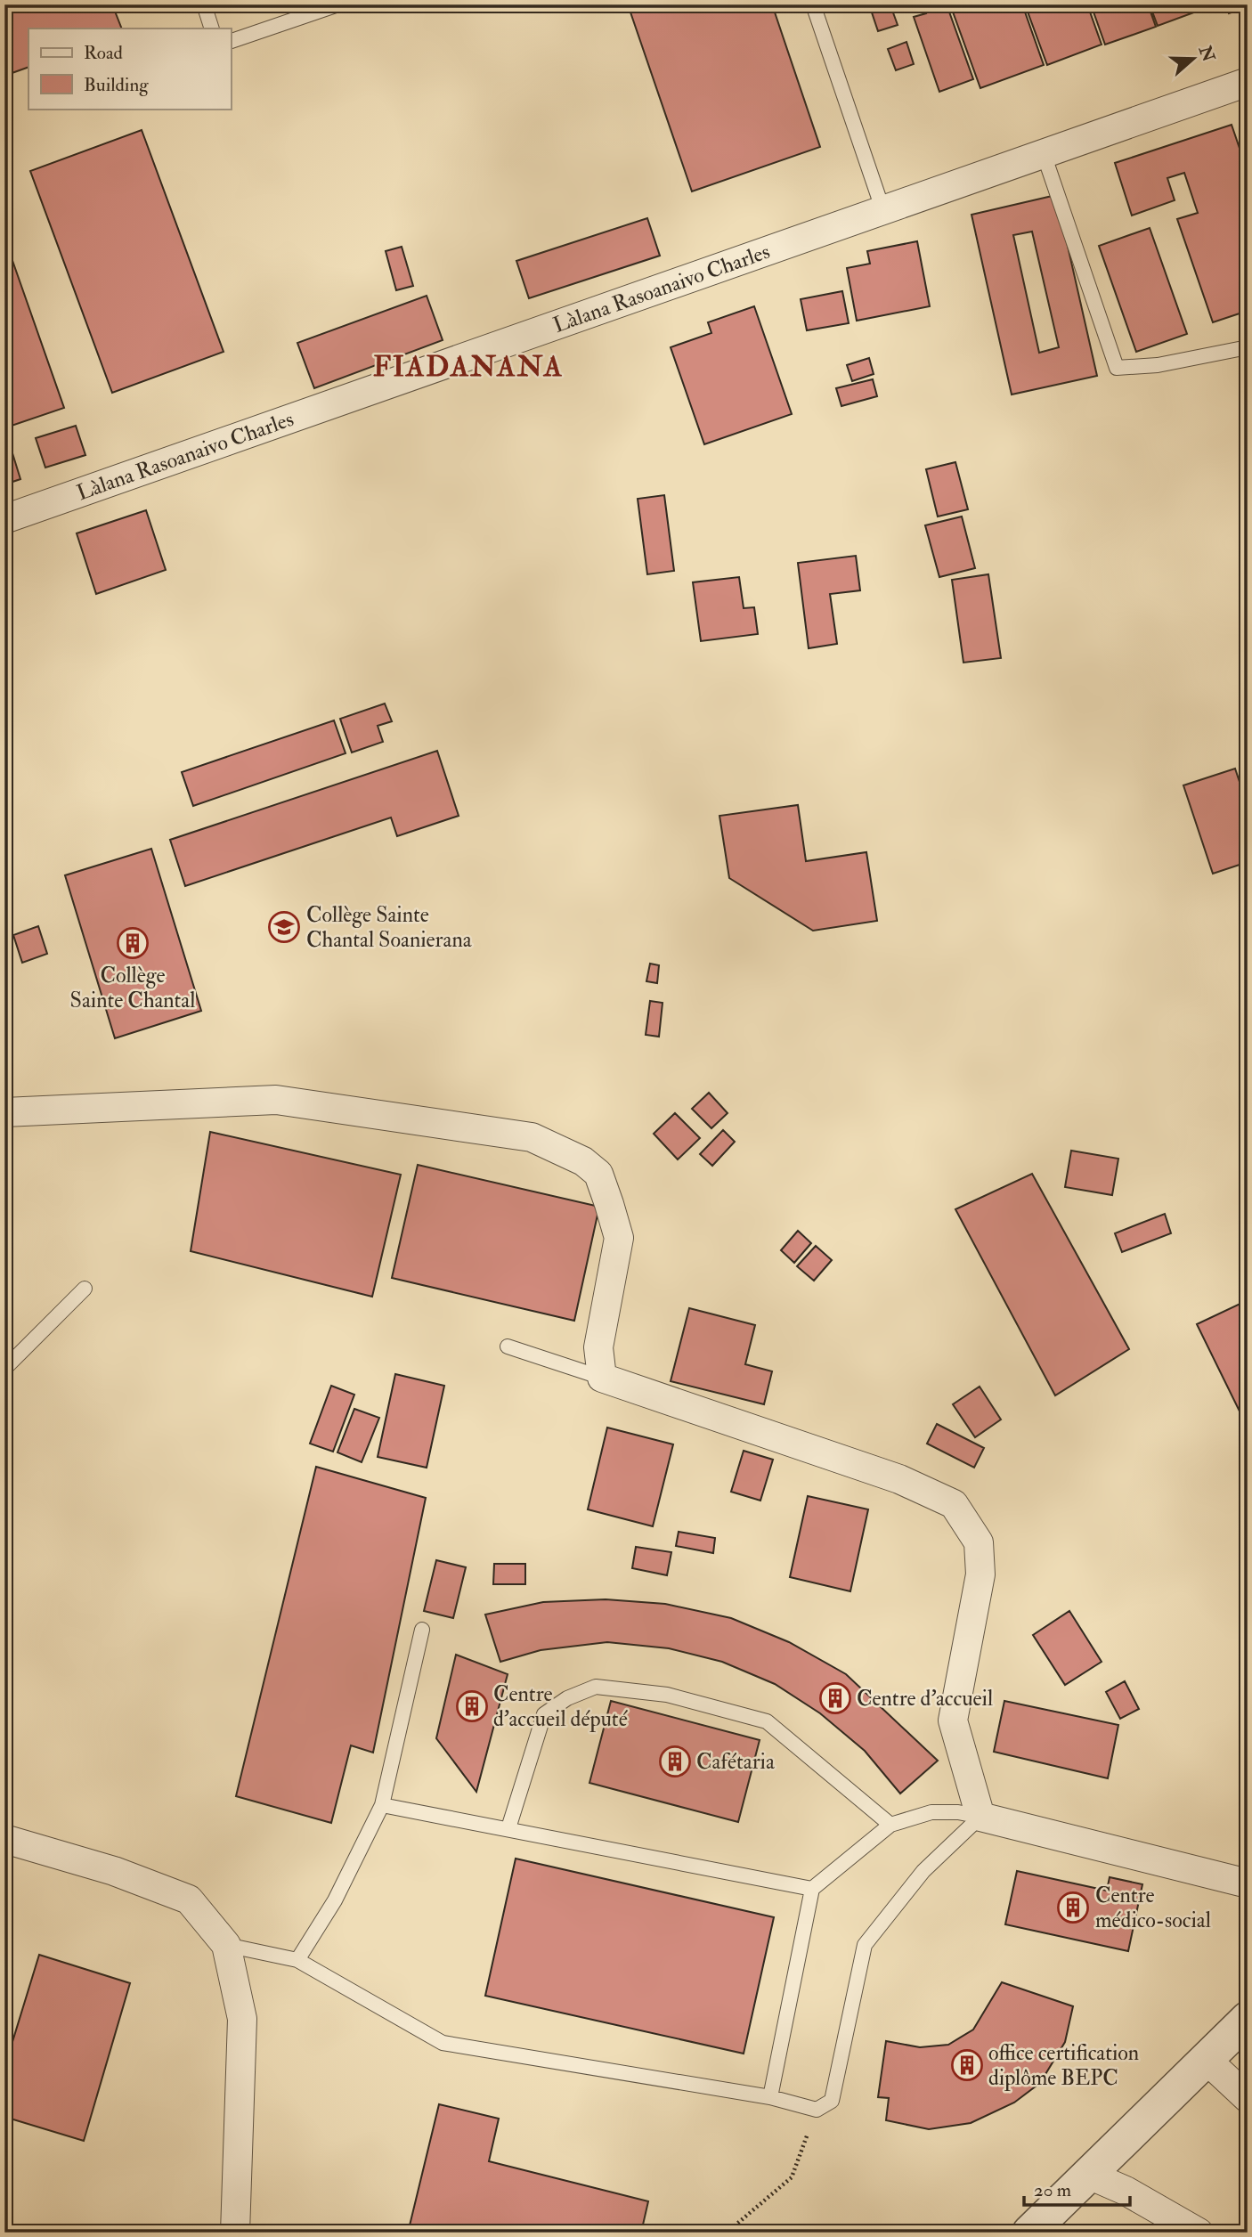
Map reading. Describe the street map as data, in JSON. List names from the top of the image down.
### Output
{
  "streets": {
    "street": ["Làlana Rasoanaivo Charles"]
  },
  "districts": ["FIADANANA"],
  "places": {
    "school or university": ["Collège Sainte Chantal Soanierana"],
    "building": [
      "Collège Sainte Chantal",
      "Centre d'accueil",
      "Centre d'accueil député",
      "Cafétaria",
      "Centre médico-social",
      "office certification diplôme BEPC"
    ]
  },
  "legend": ["Road", "Building"],
  "scale_bar": "20 m",
  "north": "right"
}
